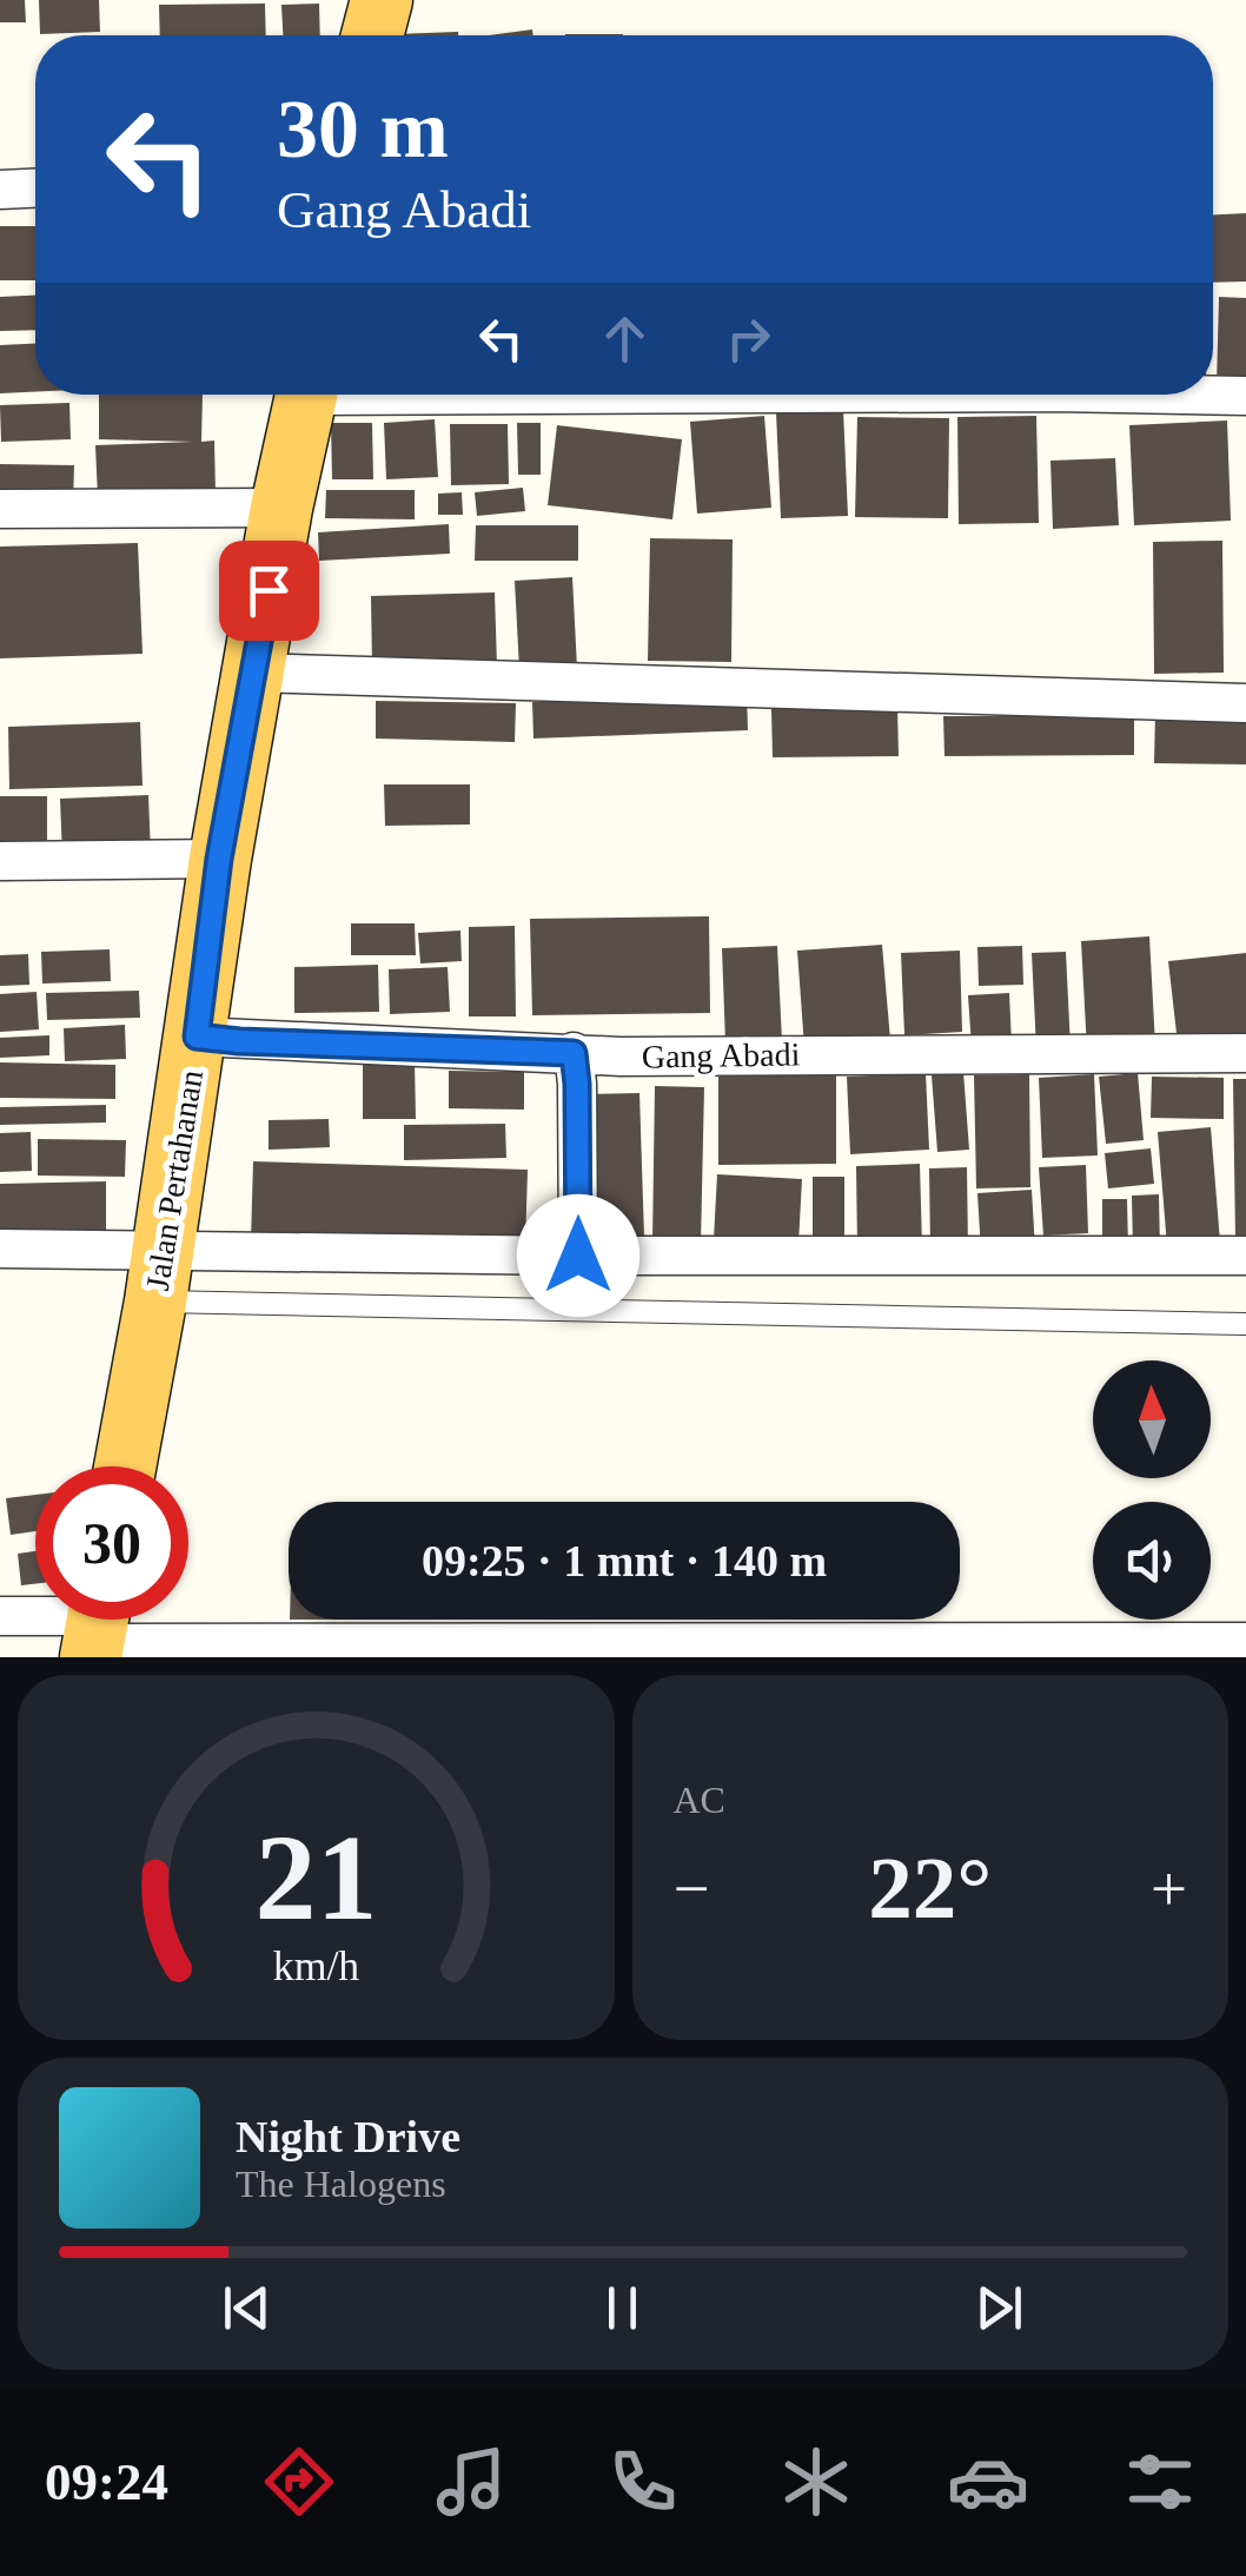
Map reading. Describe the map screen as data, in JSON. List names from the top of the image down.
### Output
{
  "streets": {
    "main road": ["Jalan Pertahanan"],
    "street": ["Gang Abadi"]
  },
  "crossings": [
    ["Gang Abadi", "Jalan Pertahanan"]
  ],
  "north": "top",
  "page": {
    "turn": ["30 m", "Gang Abadi"],
    "limit": "30",
    "trip": "09:25 · 1 mnt · 140 m",
    "tile": "AC",
    "heat": ["−", "22°", "+"],
    "song": ["Night Drive", "The Halogens"],
    "tabs": "09:24",
    "gauge": ["21", "km/h"]
  }
}
